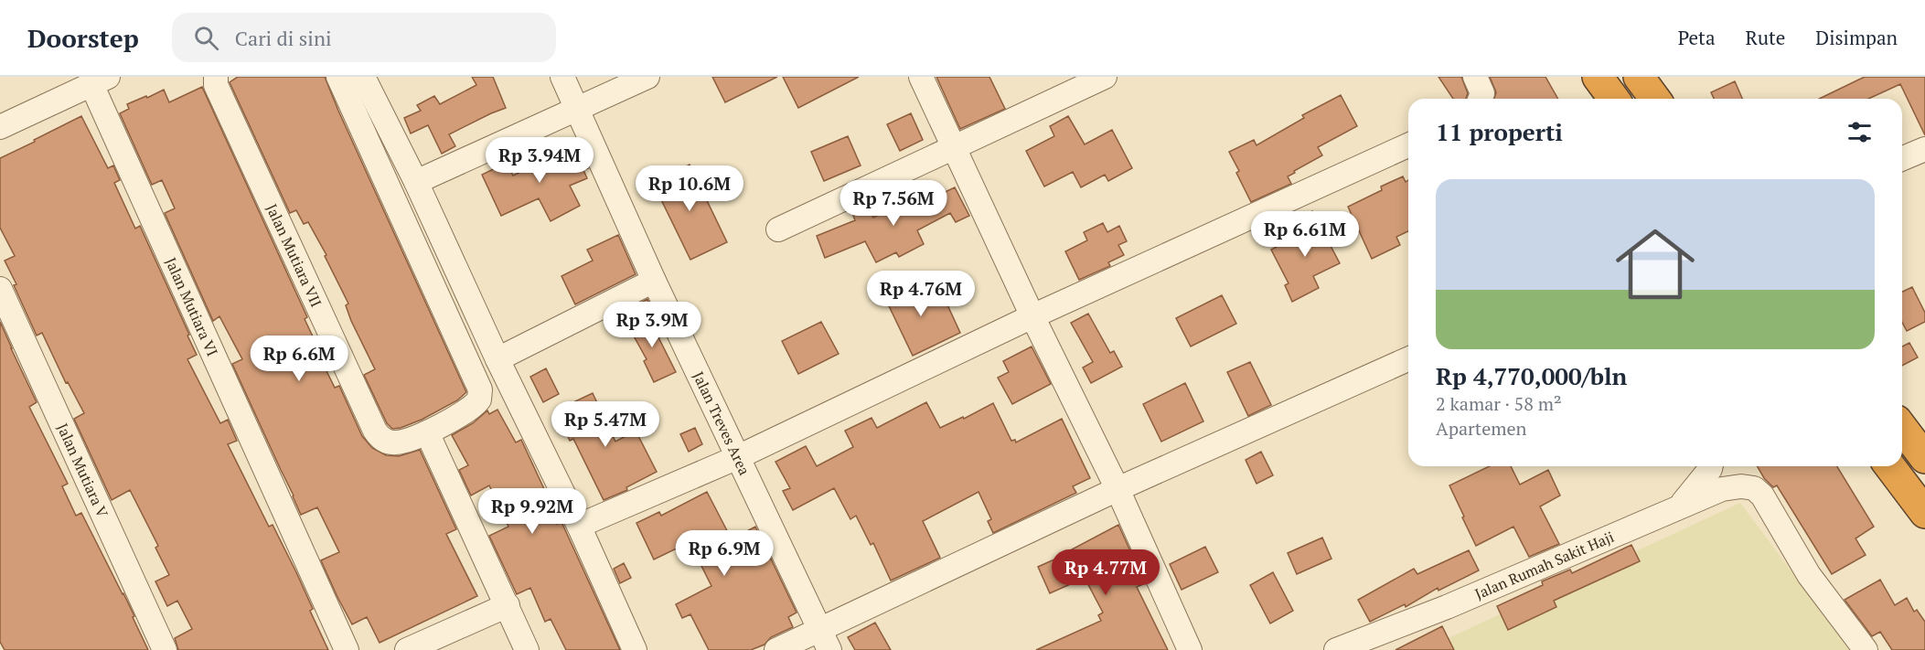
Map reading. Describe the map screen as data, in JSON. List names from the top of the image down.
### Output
{
  "streets": {
    "street": [
      "Jalan Mutiara VII",
      "Jalan Mutiara VI",
      "Jalan Treves Area",
      "Jalan Mutiara V",
      "Jalan Rumah Sakit Haji"
    ]
  },
  "page": {
    "header": "Doorstep",
    "search": "Cari di sini",
    "nav": ["Peta", "Rute", "Disimpan"],
    "heading": "11 properti",
    "price": [
      "Rp 3.94M",
      "Rp 10.6M",
      "Rp 7.56M",
      "Rp 6.61M",
      "Rp 4.76M",
      "Rp 3.9M",
      "Rp 6.6M",
      "Rp 5.47M",
      "Rp 9.92M",
      "Rp 6.9M",
      "Rp 4.77M"
    ],
    "list": [
      {
        "name": "Rp 4,770,000/bln",
        "note": "2 kamar · 58 m² · Apartemen"
      }
    ]
  }
}
